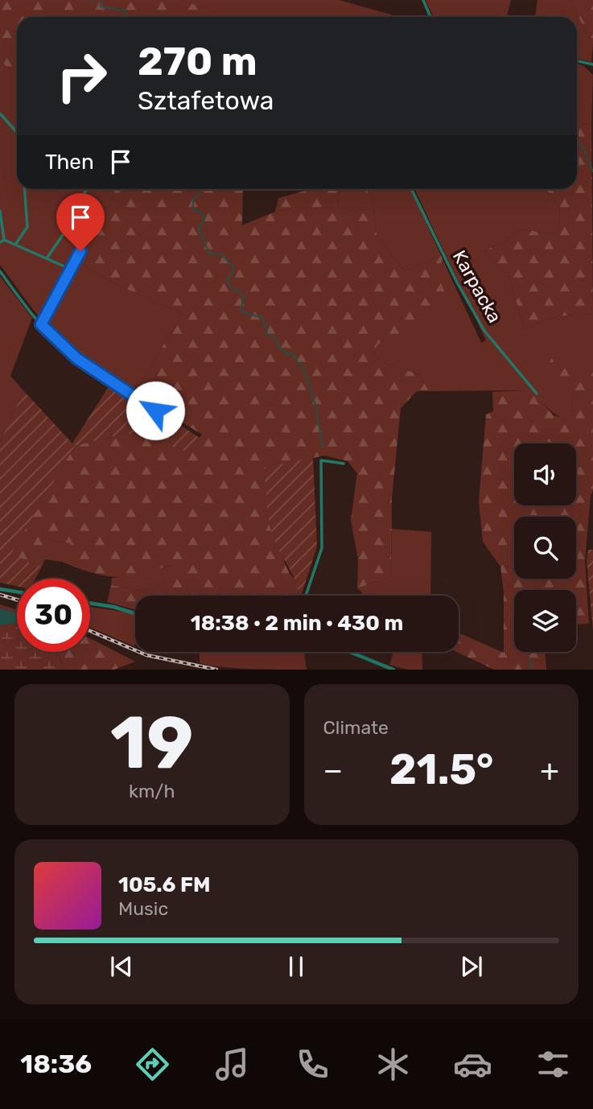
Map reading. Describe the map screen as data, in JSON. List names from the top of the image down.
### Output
{
  "streets": {
    "street": ["Karpacka"]
  },
  "page": {
    "turn": ["270 m", "Sztafetowa"],
    "then": "Then",
    "limit": "30",
    "trip": "18:38 · 2 min · 430 m",
    "tile": [
      ["19", "km/h"],
      "Climate"
    ],
    "heat": ["−", "21.5°", "+"],
    "song": ["105.6 FM", "Music"],
    "tabs": "18:36"
  }
}
